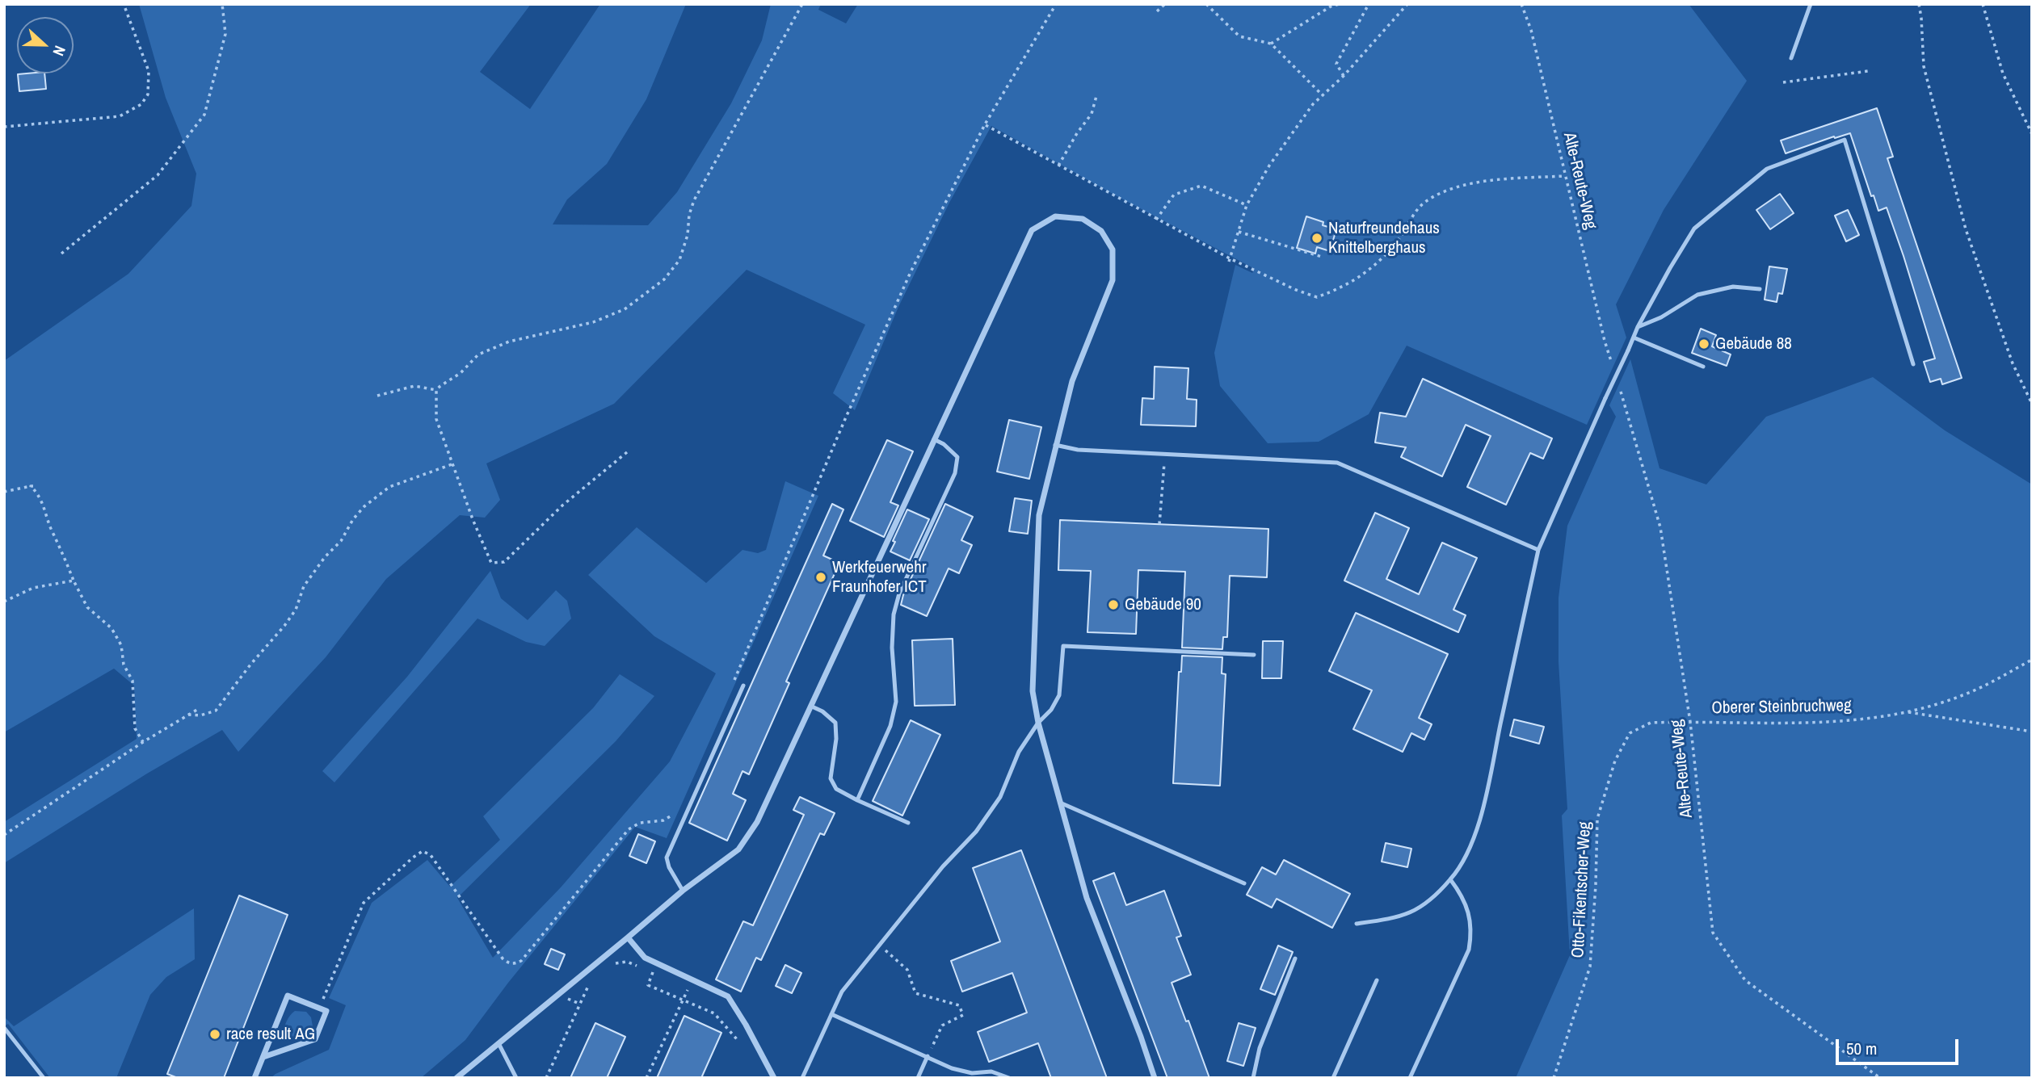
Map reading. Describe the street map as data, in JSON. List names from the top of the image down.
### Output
{
  "streets": {
    "path": ["Alte-Reute-Weg", "Oberer Steinbruchweg", "Otto-Fikentscher-Weg"]
  },
  "crossings": [
    ["Alte-Reute-Weg", "Oberer Steinbruchweg"],
    ["Alte-Reute-Weg", "Otto-Fikentscher-Weg"],
    ["Oberer Steinbruchweg", "Otto-Fikentscher-Weg"]
  ],
  "places": [
    "Naturfreundehaus Knittelberghaus",
    "Gebäude 88",
    "Werkfeuerwehr Fraunhofer ICT",
    "Gebäude 90",
    "race result AG"
  ],
  "scale_bar": "50 m",
  "north": "right"
}
